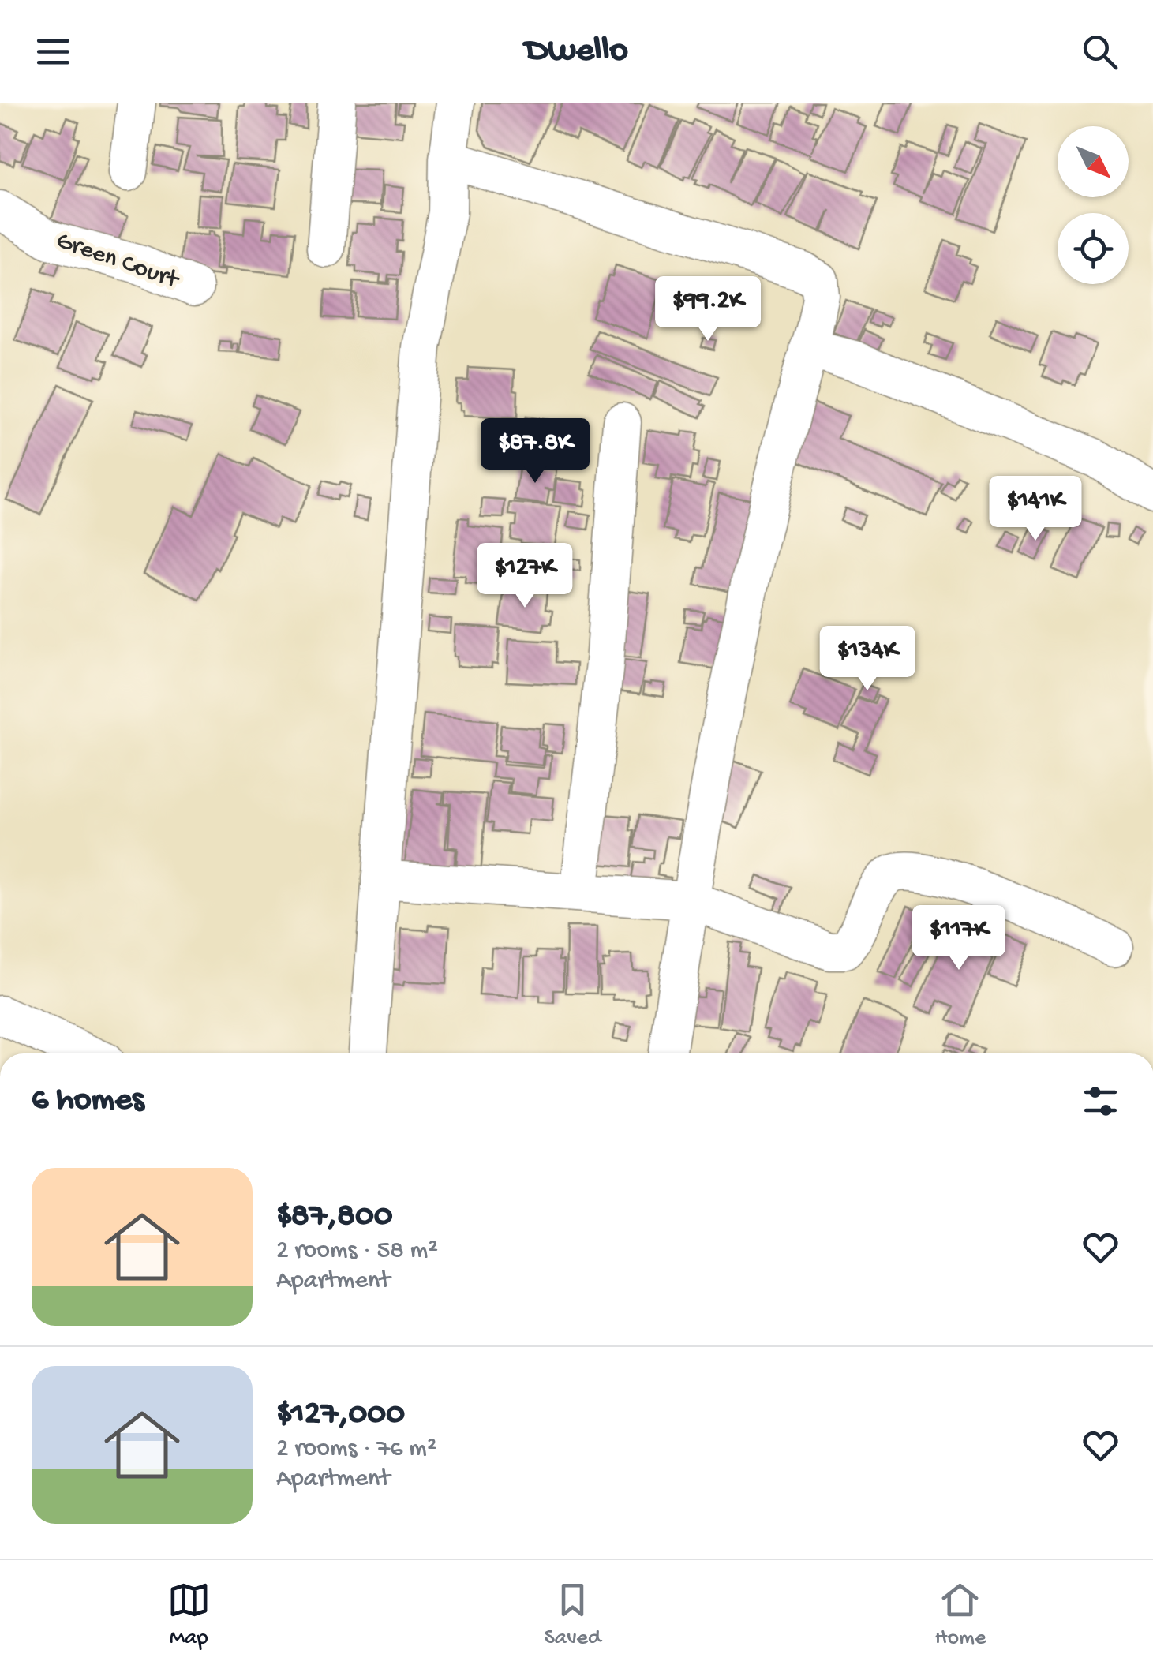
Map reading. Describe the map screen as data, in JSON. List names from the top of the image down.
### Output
{
  "streets": {
    "street": ["Green Court"]
  },
  "north": "bottom right",
  "page": {
    "header": "Dwello",
    "price": [
      "$99.2K",
      "$87.8K",
      "$141K",
      "$127K",
      "$134K",
      "$117K"
    ],
    "heading": "6 homes",
    "list": [
      {
        "name": "$87,800",
        "note": "2 rooms · 58 m² · Apartment"
      },
      {
        "name": "$127,000",
        "note": "2 rooms · 76 m² · Apartment"
      }
    ],
    "tabs": ["Map", "Saved", "Home"]
  }
}
